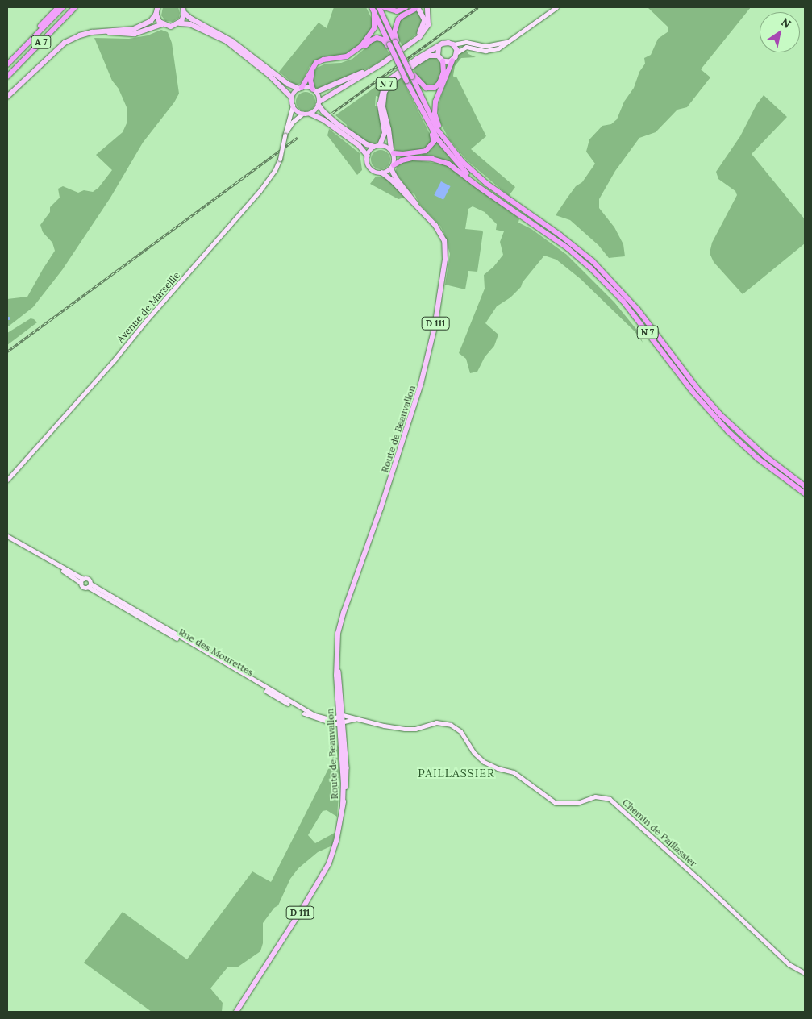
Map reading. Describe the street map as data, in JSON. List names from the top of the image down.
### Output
{
  "streets": {
    "highway": ["A 7", "N 7"],
    "main road": ["D 111", "Route de Beauvallon"],
    "street": ["Avenue de Marseille", "Rue des Mourettes", "Chemin de Paillassier"]
  },
  "crossings": [
    ["N 7", "D 111"],
    ["D 111", "Route de Beauvallon"],
    ["Route de Beauvallon", "Rue des Mourettes"],
    ["Route de Beauvallon", "Chemin de Paillassier"],
    ["Rue des Mourettes", "Chemin de Paillassier"]
  ],
  "districts": ["PAILLASSIER"],
  "north": "top right"
}
